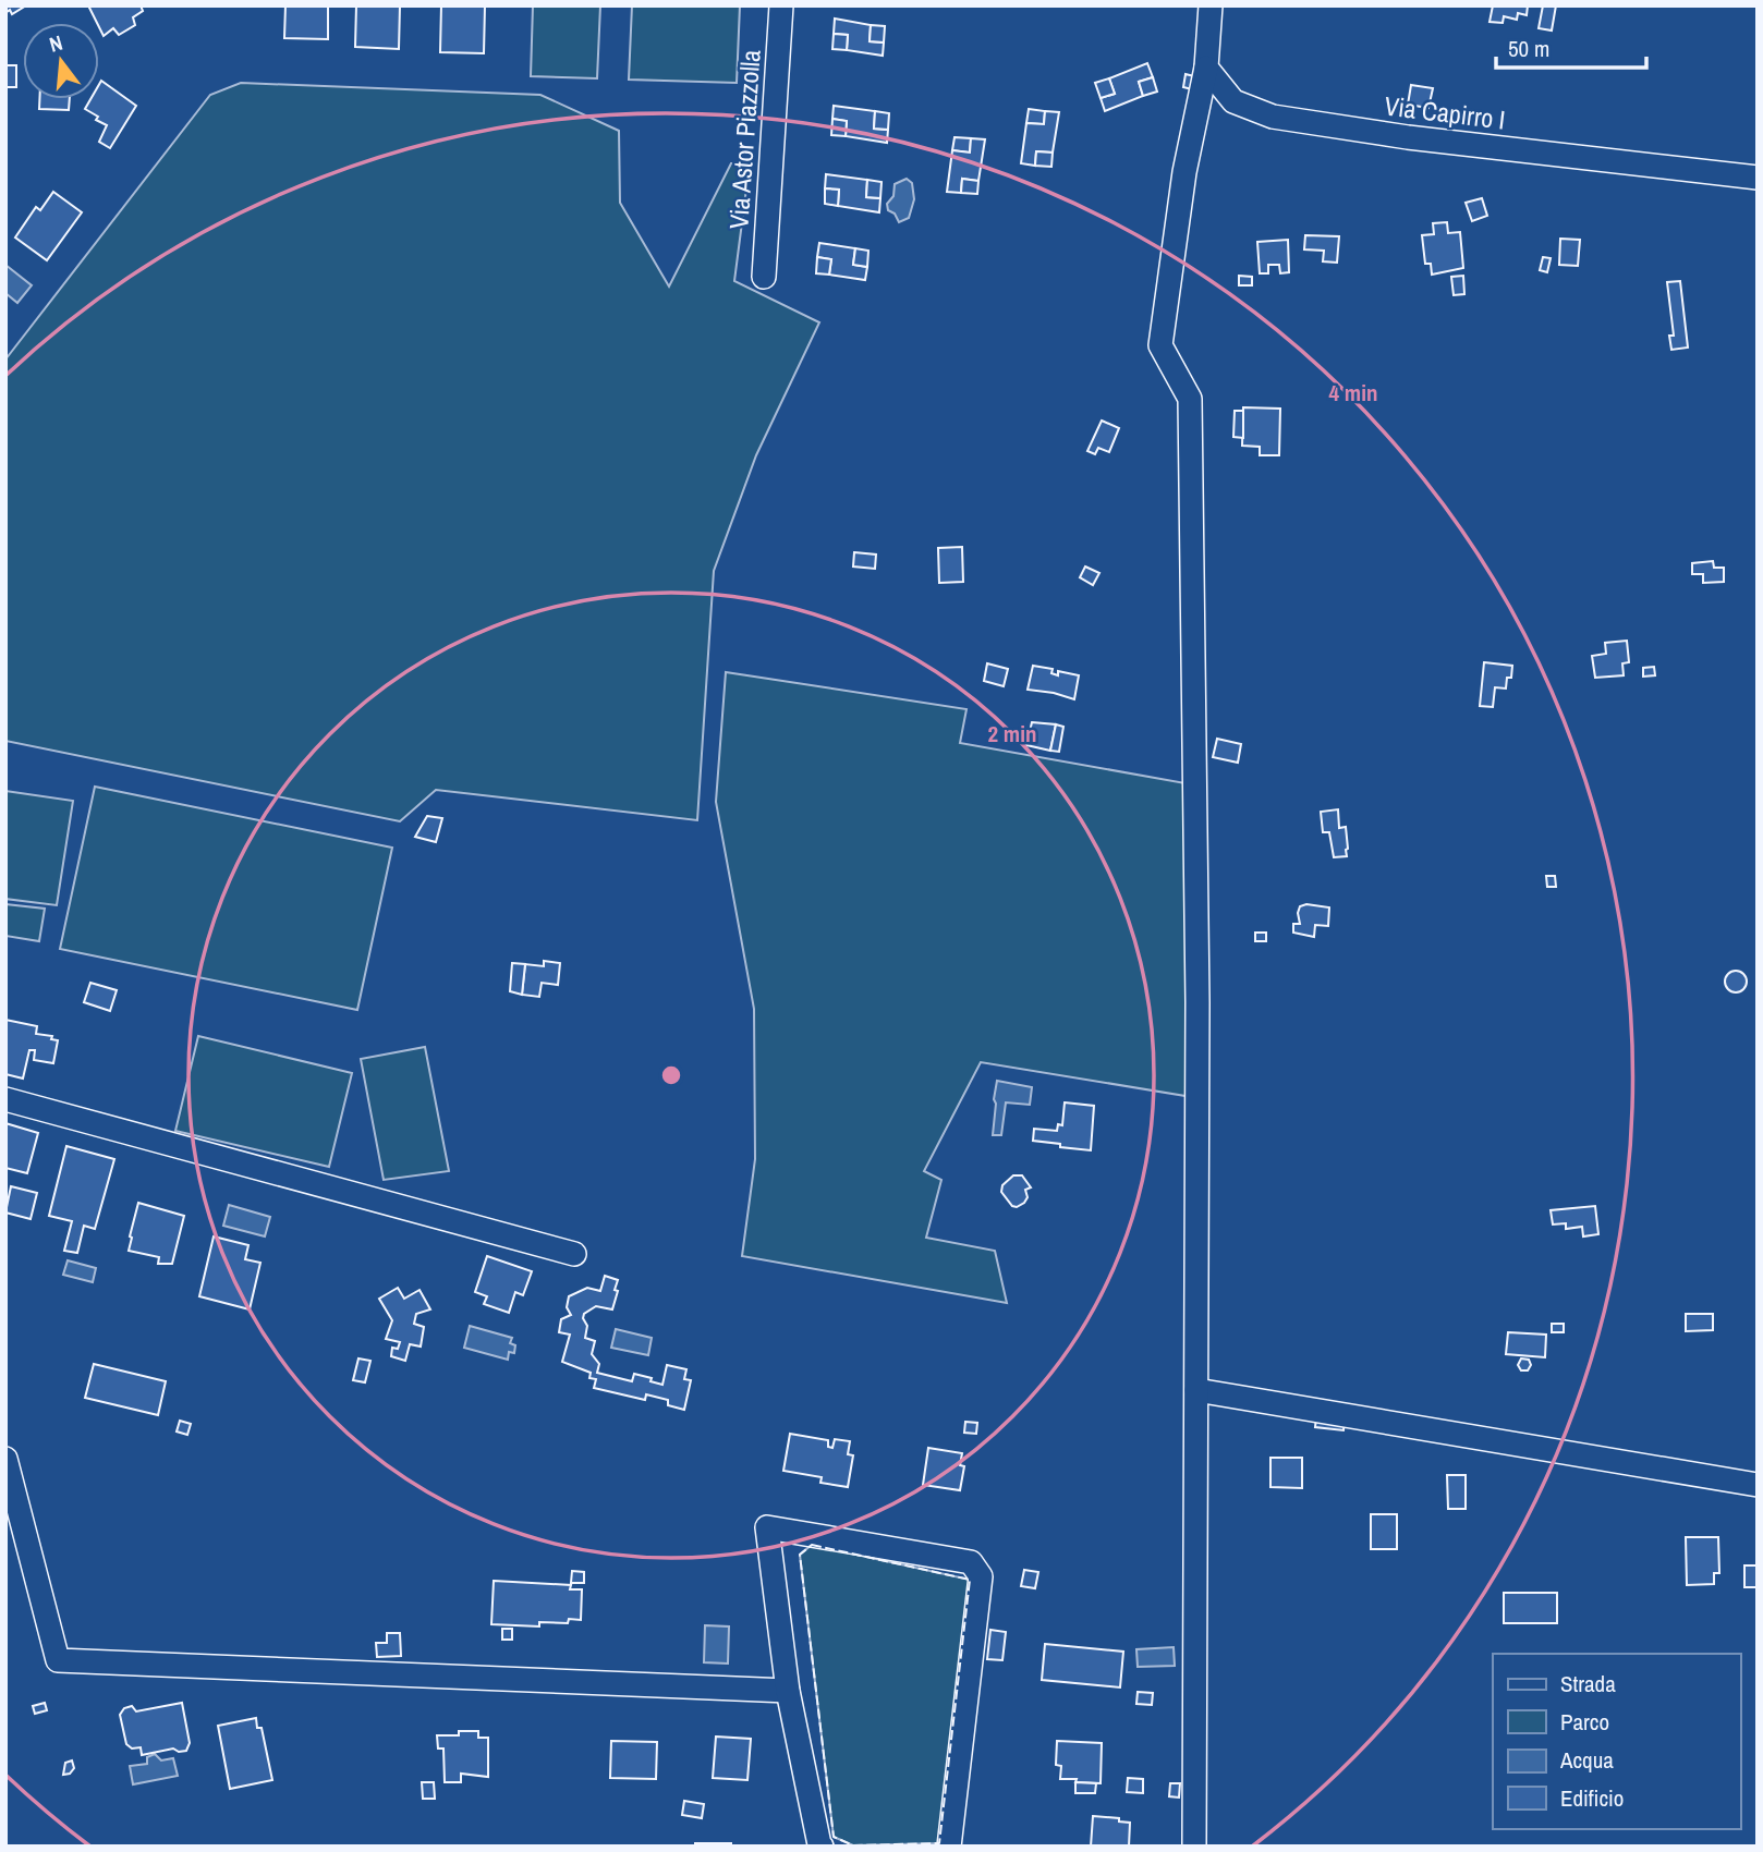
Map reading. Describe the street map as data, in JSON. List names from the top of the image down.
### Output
{
  "streets": {
    "street": ["Via Capirro I", "Via Astor Piazzolla"]
  },
  "legend": [
    "Strada",
    "Parco",
    "Acqua",
    "Edificio"
  ],
  "scale_bar": "50 m",
  "north": "top",
  "rings": ["4 min", "2 min"]
}
